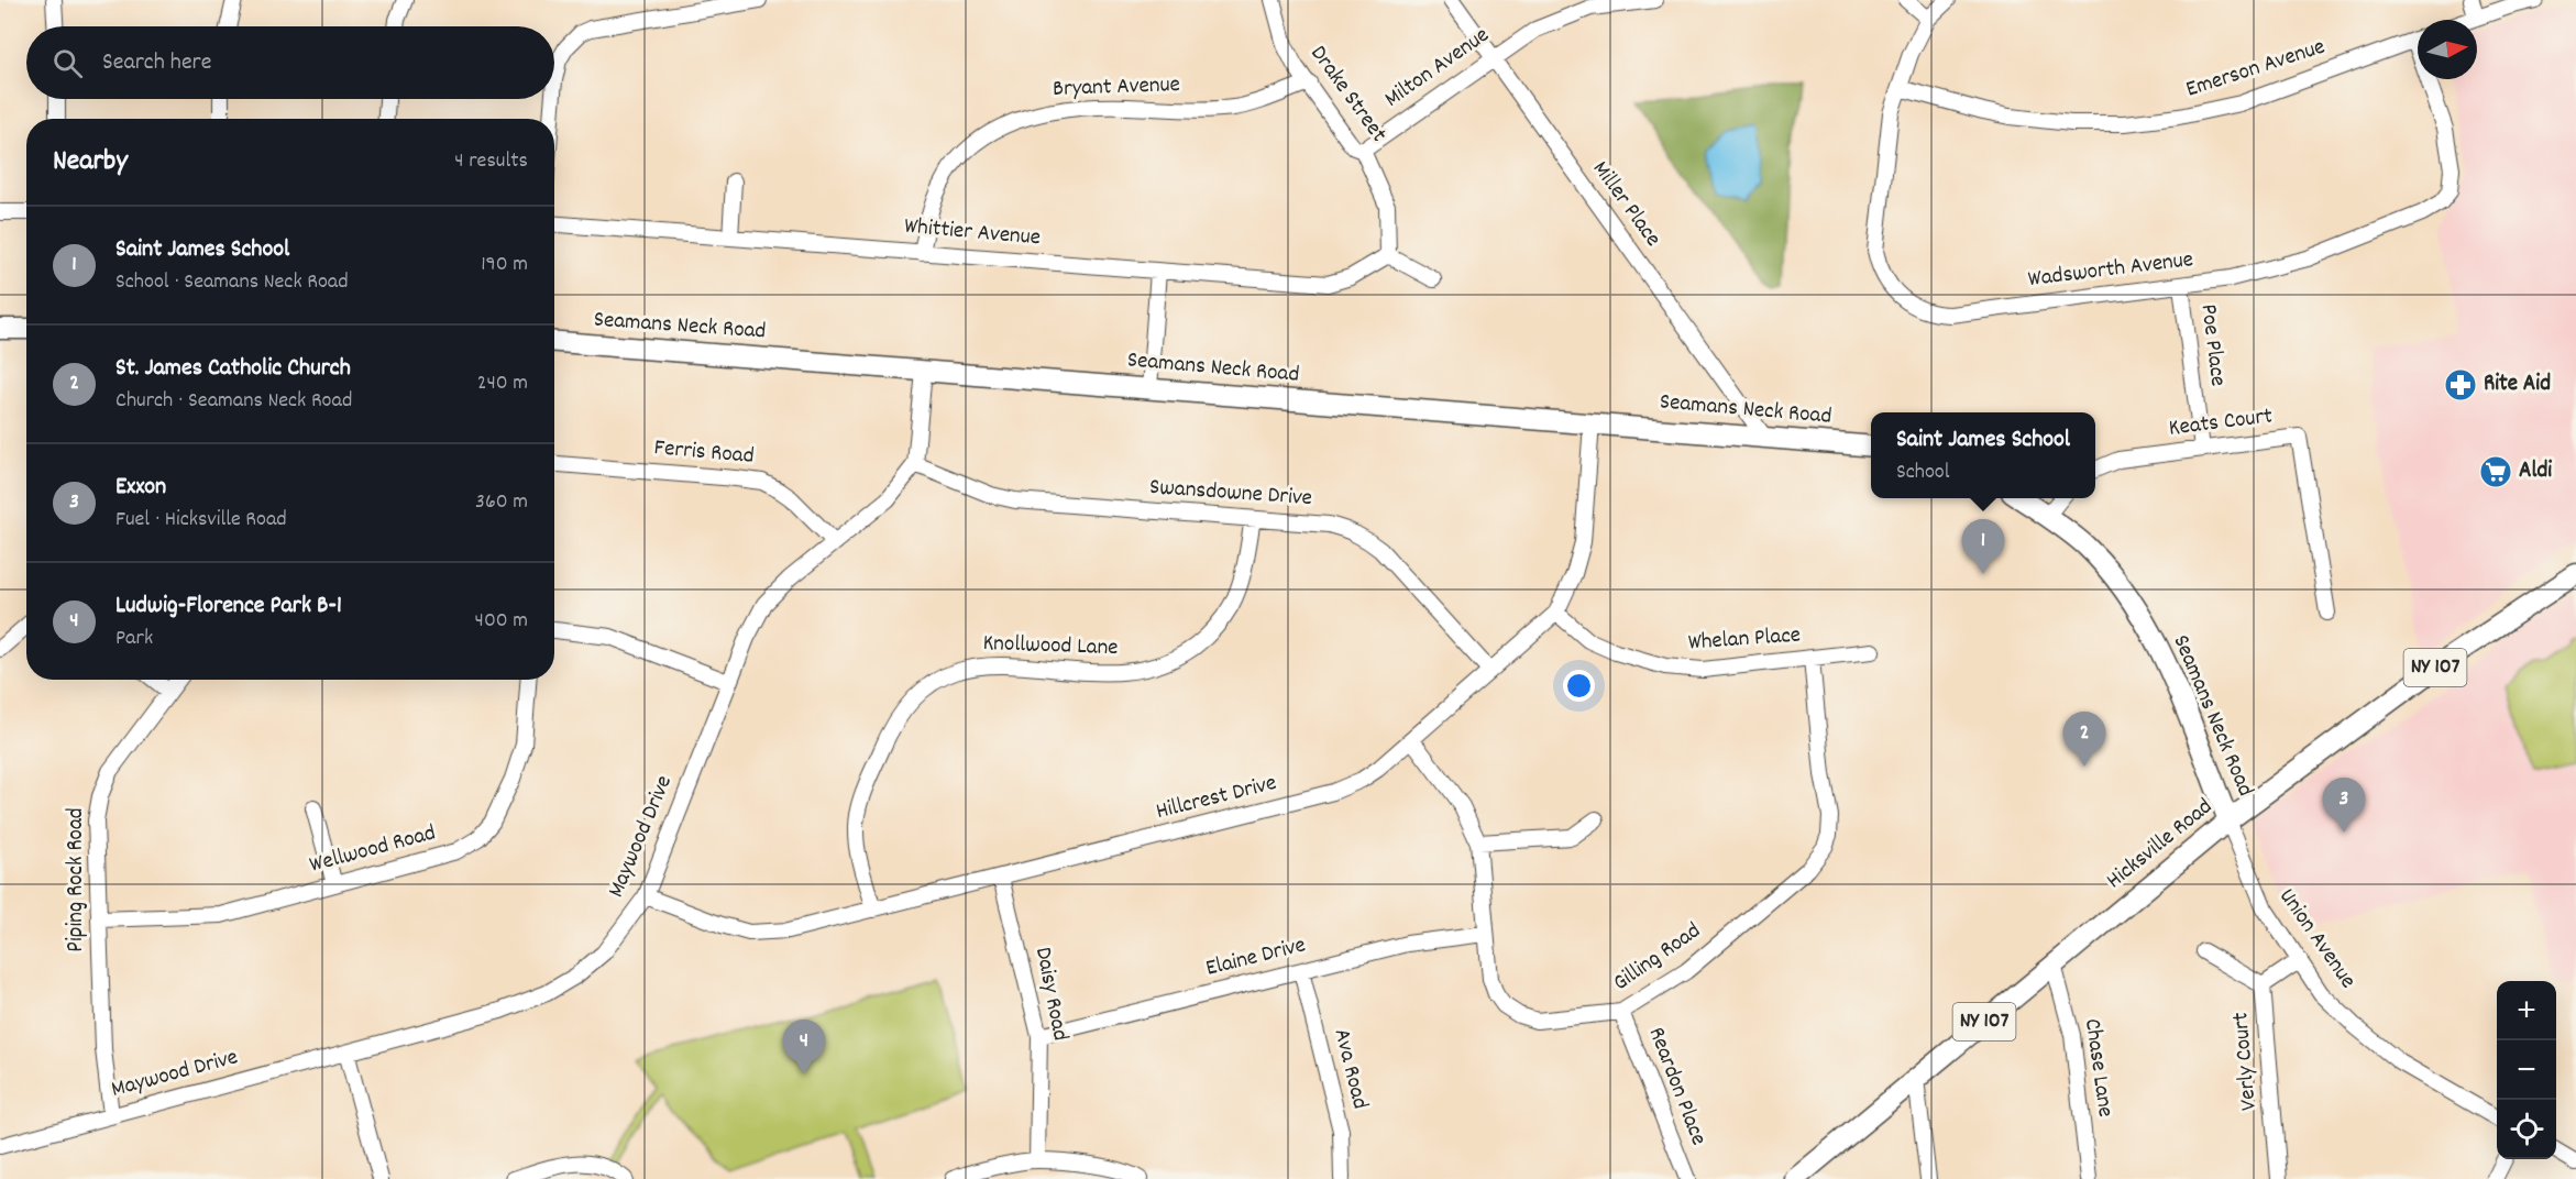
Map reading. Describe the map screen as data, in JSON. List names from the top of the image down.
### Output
{
  "streets": {
    "main road": ["Seamans Neck Road", "NY 107", "Hicksville Road"],
    "street": [
      "Milton Avenue",
      "Emerson Avenue",
      "Bryant Avenue",
      "Drake Street",
      "Miller Place",
      "Whittier Avenue",
      "Wadsworth Avenue",
      "Poe Place",
      "Keats Court",
      "Ferris Road",
      "Swansdowne Drive",
      "Whelan Place",
      "Knollwood Lane",
      "Hillcrest Drive",
      "Maywood Drive",
      "Wellwood Road",
      "Piping Rock Road",
      "Union Avenue",
      "Elaine Drive",
      "Gilling Road",
      "Daisy Road",
      "Verly Court",
      "Chase Lane",
      "Ava Road",
      "Reardon Place"
    ]
  },
  "crossings": [
    ["Milton Avenue", "Drake Street"],
    ["Milton Avenue", "Miller Place"],
    ["Emerson Avenue", "Wadsworth Avenue"],
    ["Bryant Avenue", "Drake Street"],
    ["Bryant Avenue", "Whittier Avenue"],
    ["Drake Street", "Whittier Avenue"],
    ["Miller Place", "Seamans Neck Road"],
    ["Wadsworth Avenue", "Poe Place"],
    ["Seamans Neck Road", "Hillcrest Drive"],
    ["Seamans Neck Road", "Hicksville Road"],
    ["Seamans Neck Road", "Union Avenue"],
    ["Poe Place", "Keats Court"],
    ["Ferris Road", "Maywood Drive"],
    ["Swansdowne Drive", "Knollwood Lane"],
    ["Swansdowne Drive", "Hillcrest Drive"],
    ["Swansdowne Drive", "Maywood Drive"],
    ["Whelan Place", "Hillcrest Drive"],
    ["Whelan Place", "Gilling Road"],
    ["Knollwood Lane", "Hillcrest Drive"],
    ["Hillcrest Drive", "Maywood Drive"],
    ["Hillcrest Drive", "Gilling Road"],
    ["Hillcrest Drive", "Daisy Road"],
    ["Maywood Drive", "Piping Rock Road"],
    ["Hicksville Road", "Union Avenue"],
    ["Hicksville Road", "Chase Lane"],
    ["Wellwood Road", "Piping Rock Road"],
    ["Union Avenue", "Verly Court"],
    ["Elaine Drive", "Gilling Road"],
    ["Elaine Drive", "Daisy Road"],
    ["Elaine Drive", "Ava Road"],
    ["Gilling Road", "Reardon Place"]
  ],
  "places": {
    "pharmacy": ["Rite Aid"],
    "supermarket": ["Aldi"]
  },
  "north": "right",
  "page": {
    "search": "Search here",
    "heading": ["Nearby", "4 results"],
    "list": [
      {
        "mark": "1",
        "name": "Saint James School",
        "note": "School · Seamans Neck Road",
        "value": "190 m"
      },
      {
        "mark": "2",
        "name": "St. James Catholic Church",
        "note": "Church · Seamans Neck Road",
        "value": "240 m"
      },
      {
        "mark": "3",
        "name": "Exxon",
        "note": "Fuel · Hicksville Road",
        "value": "360 m"
      },
      {
        "mark": "4",
        "name": "Ludwig-Florence Park B-1",
        "note": "Park",
        "value": "400 m"
      }
    ],
    "popup": ["Saint James School", "School"],
    "pins": [
      "1",
      "2",
      "3",
      "4"
    ],
    "map_buttons": ["+", "−"]
  }
}
